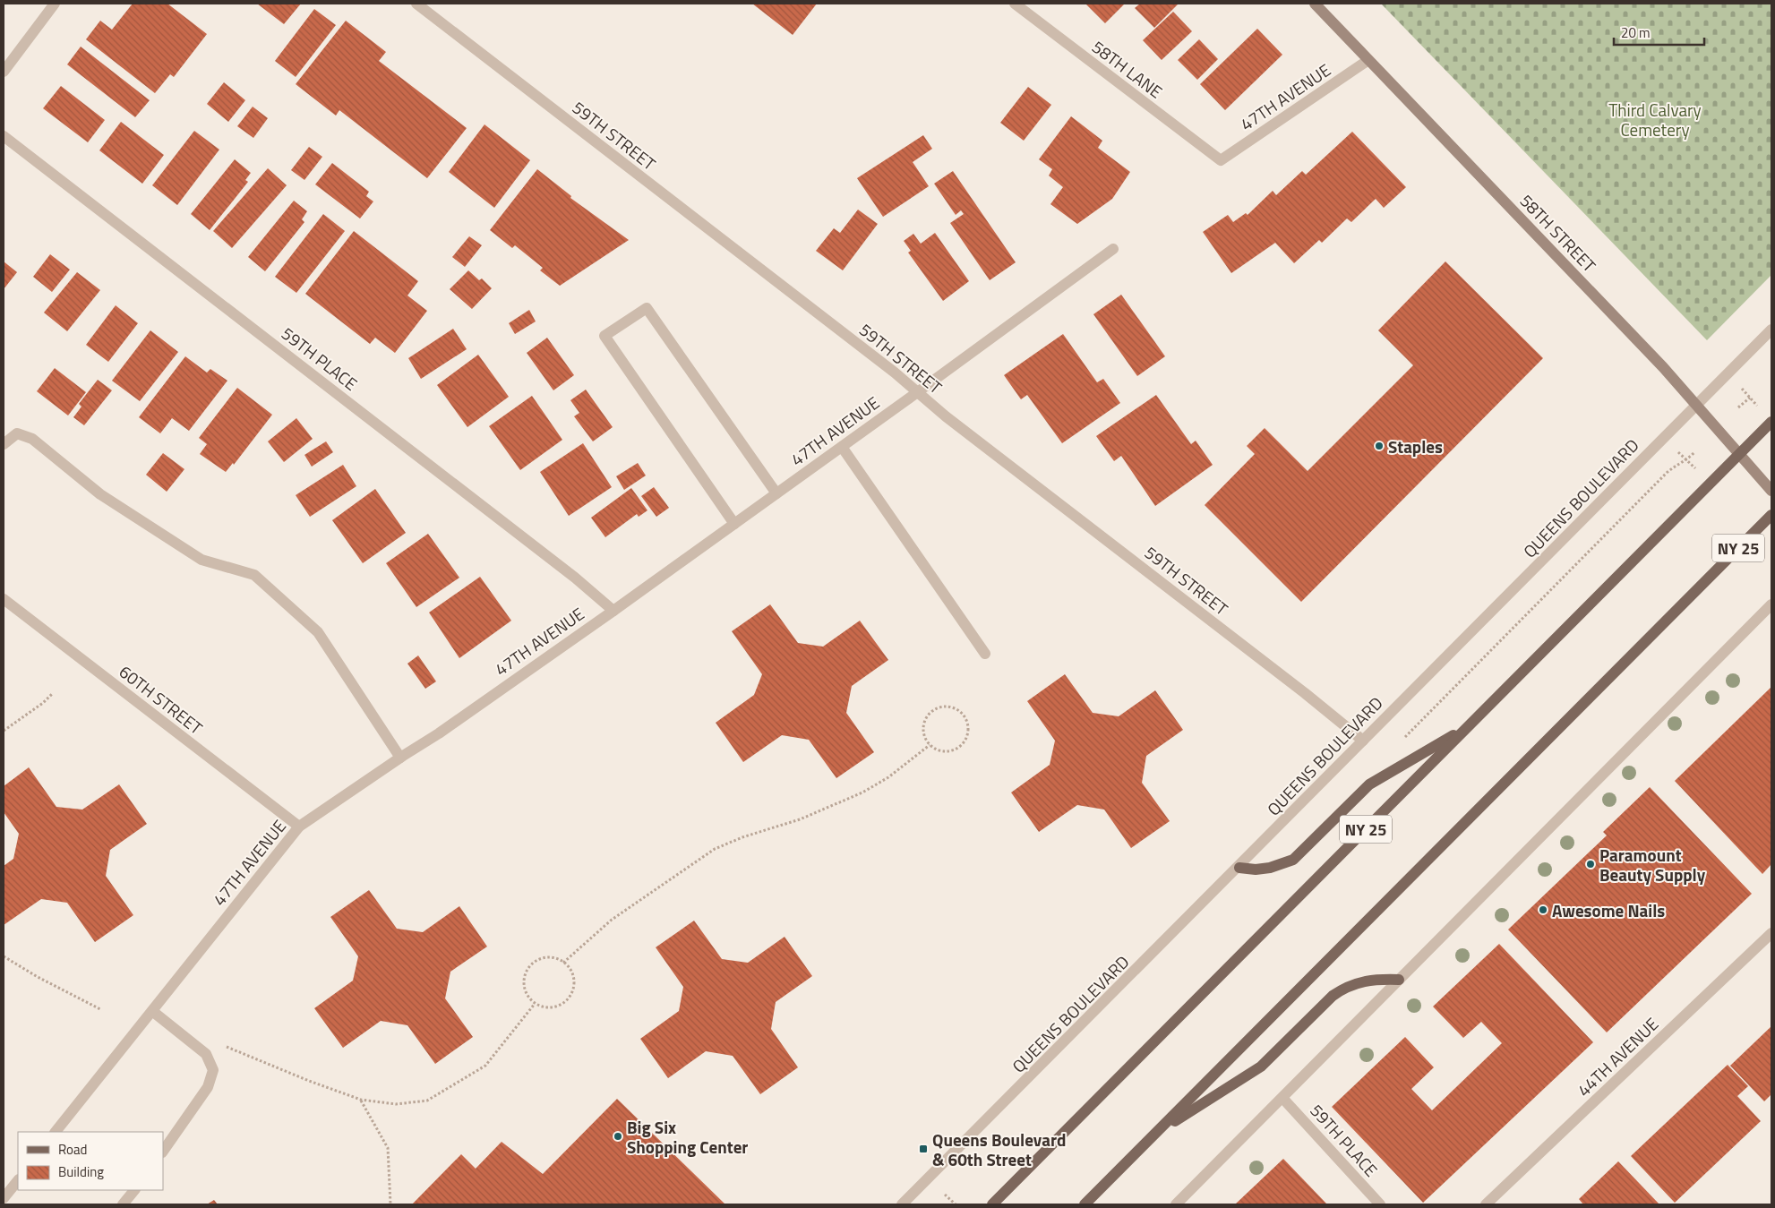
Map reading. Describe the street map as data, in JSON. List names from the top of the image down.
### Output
{
  "streets": {
    "main road": ["58TH STREET", "NY 25"],
    "street": [
      "58TH LANE",
      "47TH AVENUE",
      "59TH STREET",
      "59TH PLACE",
      "QUEENS BOULEVARD",
      "60TH STREET",
      "44TH AVENUE"
    ]
  },
  "crossings": [
    ["58TH LANE", "47TH AVENUE"],
    ["47TH AVENUE", "59TH STREET"],
    ["47TH AVENUE", "58TH STREET"],
    ["47TH AVENUE", "59TH PLACE"],
    ["47TH AVENUE", "60TH STREET"],
    ["59TH STREET", "QUEENS BOULEVARD"],
    ["58TH STREET", "QUEENS BOULEVARD"],
    ["58TH STREET", "NY 25"]
  ],
  "parks": ["Third Calvary Cemetery"],
  "places": {
    "other": [
      "Staples",
      "Paramount Beauty Supply",
      "Awesome Nails",
      "Big Six Shopping Center"
    ],
    "transit": ["Queens Boulevard & 60th Street"]
  },
  "legend": ["Road", "Building"],
  "scale_bar": "20 m"
}
